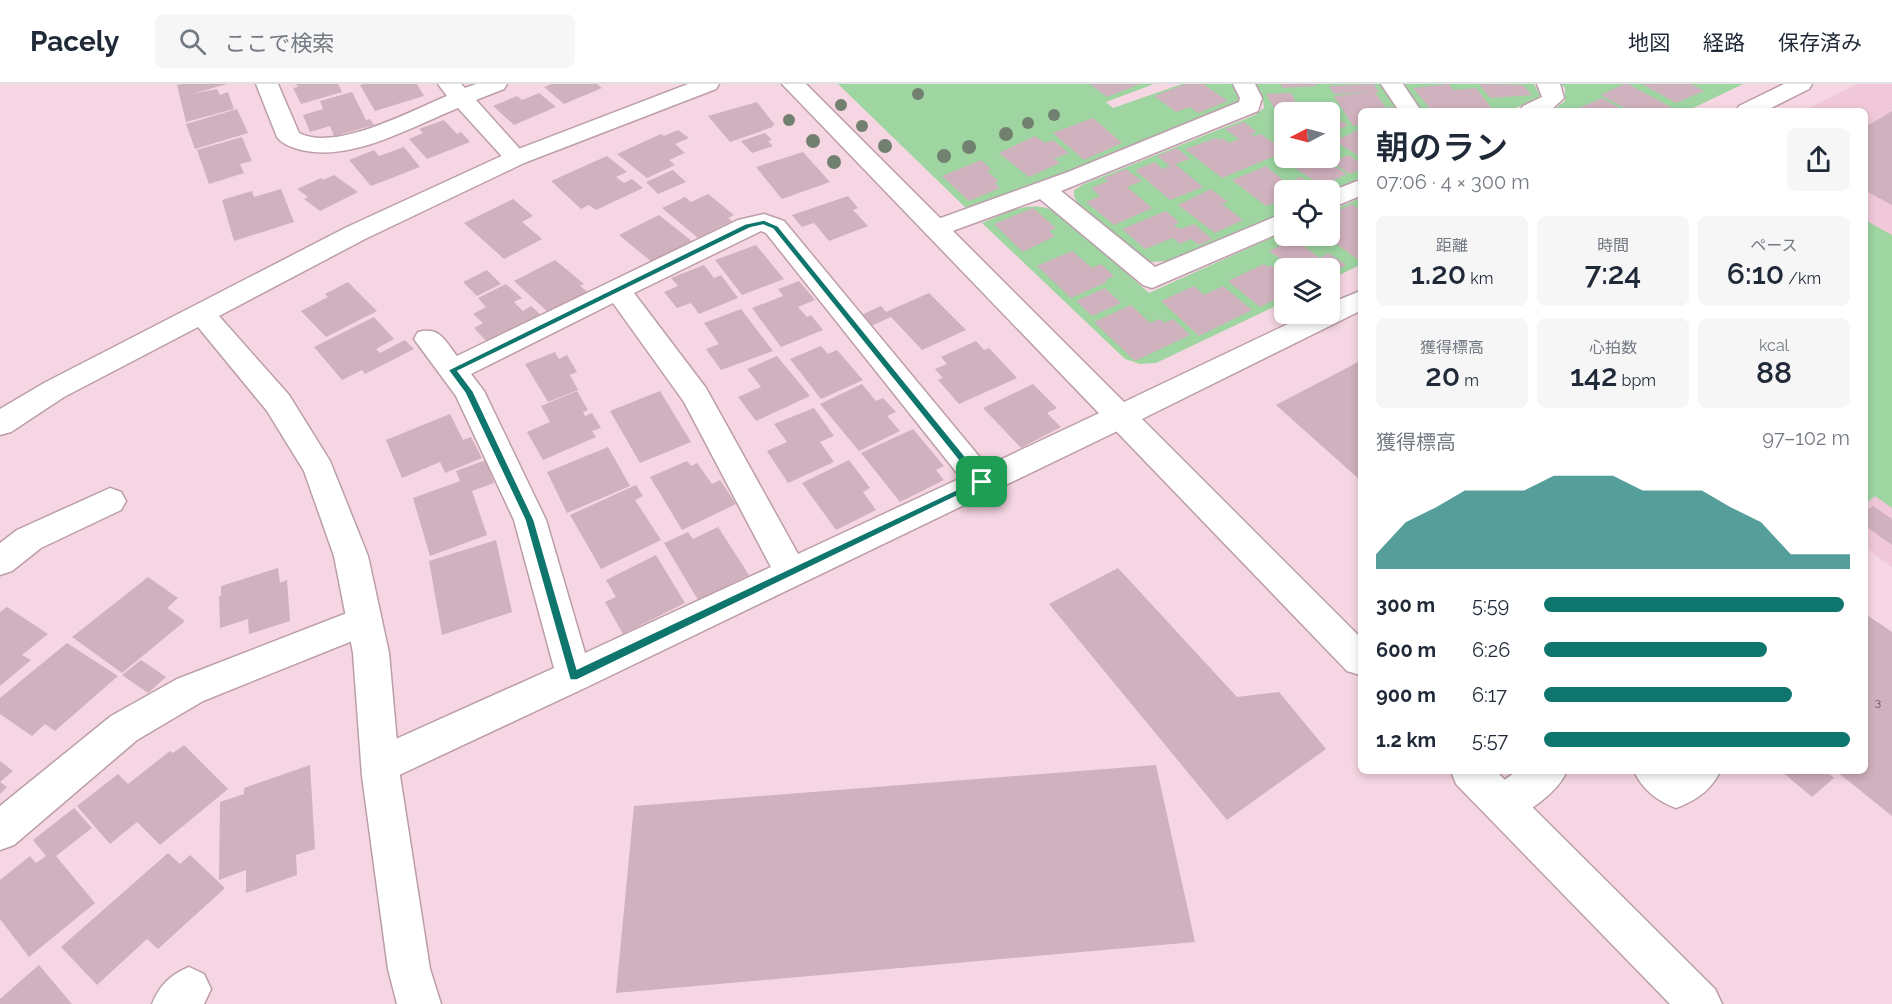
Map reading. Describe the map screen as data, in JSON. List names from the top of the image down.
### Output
{
  "house_numbers": ["3"],
  "north": "left",
  "page": {
    "header": "Pacely",
    "search": "ここで検索",
    "nav": ["地図", "経路", "保存済み"],
    "heading": ["朝のラン", "07:06 · 4 × 300 m"],
    "stats": [
      ["距離", "1.20 km"],
      ["時間", "7:24"],
      ["ペース", "6:10 /km"],
      ["獲得標高", "20 m"],
      ["心拍数", "142 bpm"],
      ["kcal", "88"]
    ],
    "chart": ["獲得標高", "97–102 m"],
    "list": [
      {
        "name": "300 m",
        "note": "5:59"
      },
      {
        "name": "600 m",
        "note": "6:26"
      },
      {
        "name": "900 m",
        "note": "6:17"
      },
      {
        "name": "1.2 km",
        "note": "5:57"
      }
    ]
  }
}
